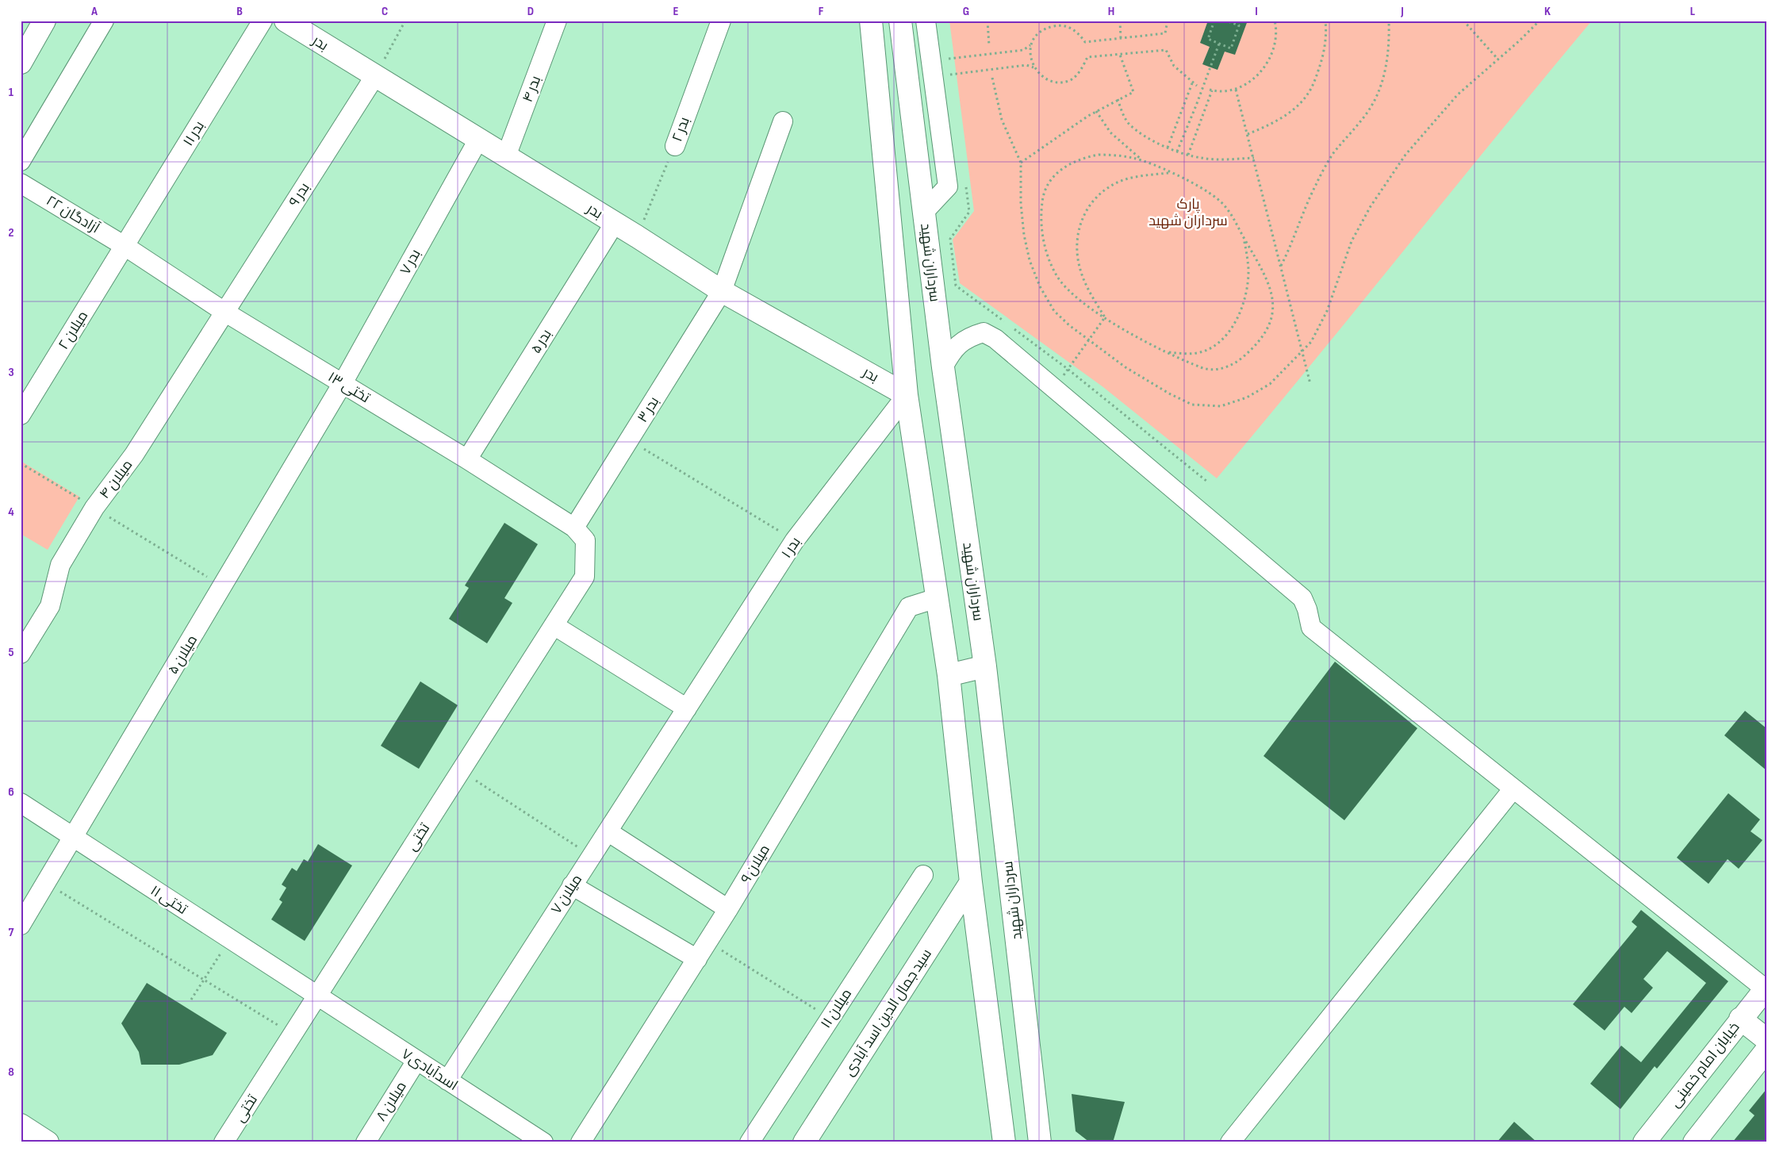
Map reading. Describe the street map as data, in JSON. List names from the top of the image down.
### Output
{
  "streets": {
    "street": [
      "بدر",
      "بدر ۴",
      "بدر ۲",
      "بدر ۱۱",
      "بدر ۹",
      "آزادگان ۲۲",
      "بدر ۷",
      "سرداران شهید",
      "میلان ۲",
      "بدر ۵",
      "تختی ۱۳",
      "بدر ۳",
      "میلان ۴",
      "بدر ۱",
      "میلان ۵",
      "تختی",
      "میلان ۹",
      "میلان ۷",
      "تختی ۱۱",
      "میلان ۱۱",
      "سید جمال الدین اسد آبادی",
      "خیابان امام خمینی",
      "اسدآبادی۷",
      "میلان ۸"
    ]
  },
  "crossings": [
    ["بدر", "بدر ۴"],
    ["بدر", "بدر ۲"],
    ["بدر", "بدر ۹"],
    ["بدر", "بدر ۷"],
    ["بدر", "بدر ۵"],
    ["بدر", "بدر ۳"],
    ["بدر", "بدر ۱"],
    ["بدر ۱۱", "آزادگان ۲۲"],
    ["بدر ۱۱", "میلان ۲"],
    ["بدر ۱۱", "تختی ۱۳"],
    ["بدر ۹", "تختی ۱۳"],
    ["بدر ۹", "میلان ۴"],
    ["آزادگان ۲۲", "میلان ۲"],
    ["آزادگان ۲۲", "تختی ۱۳"],
    ["بدر ۷", "تختی ۱۳"],
    ["بدر ۷", "میلان ۵"],
    ["میلان ۲", "تختی ۱۳"],
    ["بدر ۵", "تختی ۱۳"],
    ["تختی ۱۳", "بدر ۳"],
    ["تختی ۱۳", "میلان ۴"],
    ["تختی ۱۳", "میلان ۵"],
    ["تختی ۱۳", "تختی"],
    ["بدر ۳", "تختی"],
    ["بدر ۱", "میلان ۷"],
    ["میلان ۵", "تختی ۱۱"],
    ["تختی", "تختی ۱۱"],
    ["تختی", "اسدآبادی۷"],
    ["میلان ۷", "اسدآبادی۷"],
    ["تختی ۱۱", "اسدآبادی۷"],
    ["اسدآبادی۷", "میلان ۸"]
  ],
  "parks": ["پارک سرداران شهید"],
  "grid": {
    "columns": [
      "A",
      "B",
      "C",
      "D",
      "E",
      "F",
      "G",
      "H",
      "I",
      "J",
      "K",
      "L"
    ],
    "rows": [
      "1",
      "2",
      "3",
      "4",
      "5",
      "6",
      "7",
      "8"
    ]
  }
}
